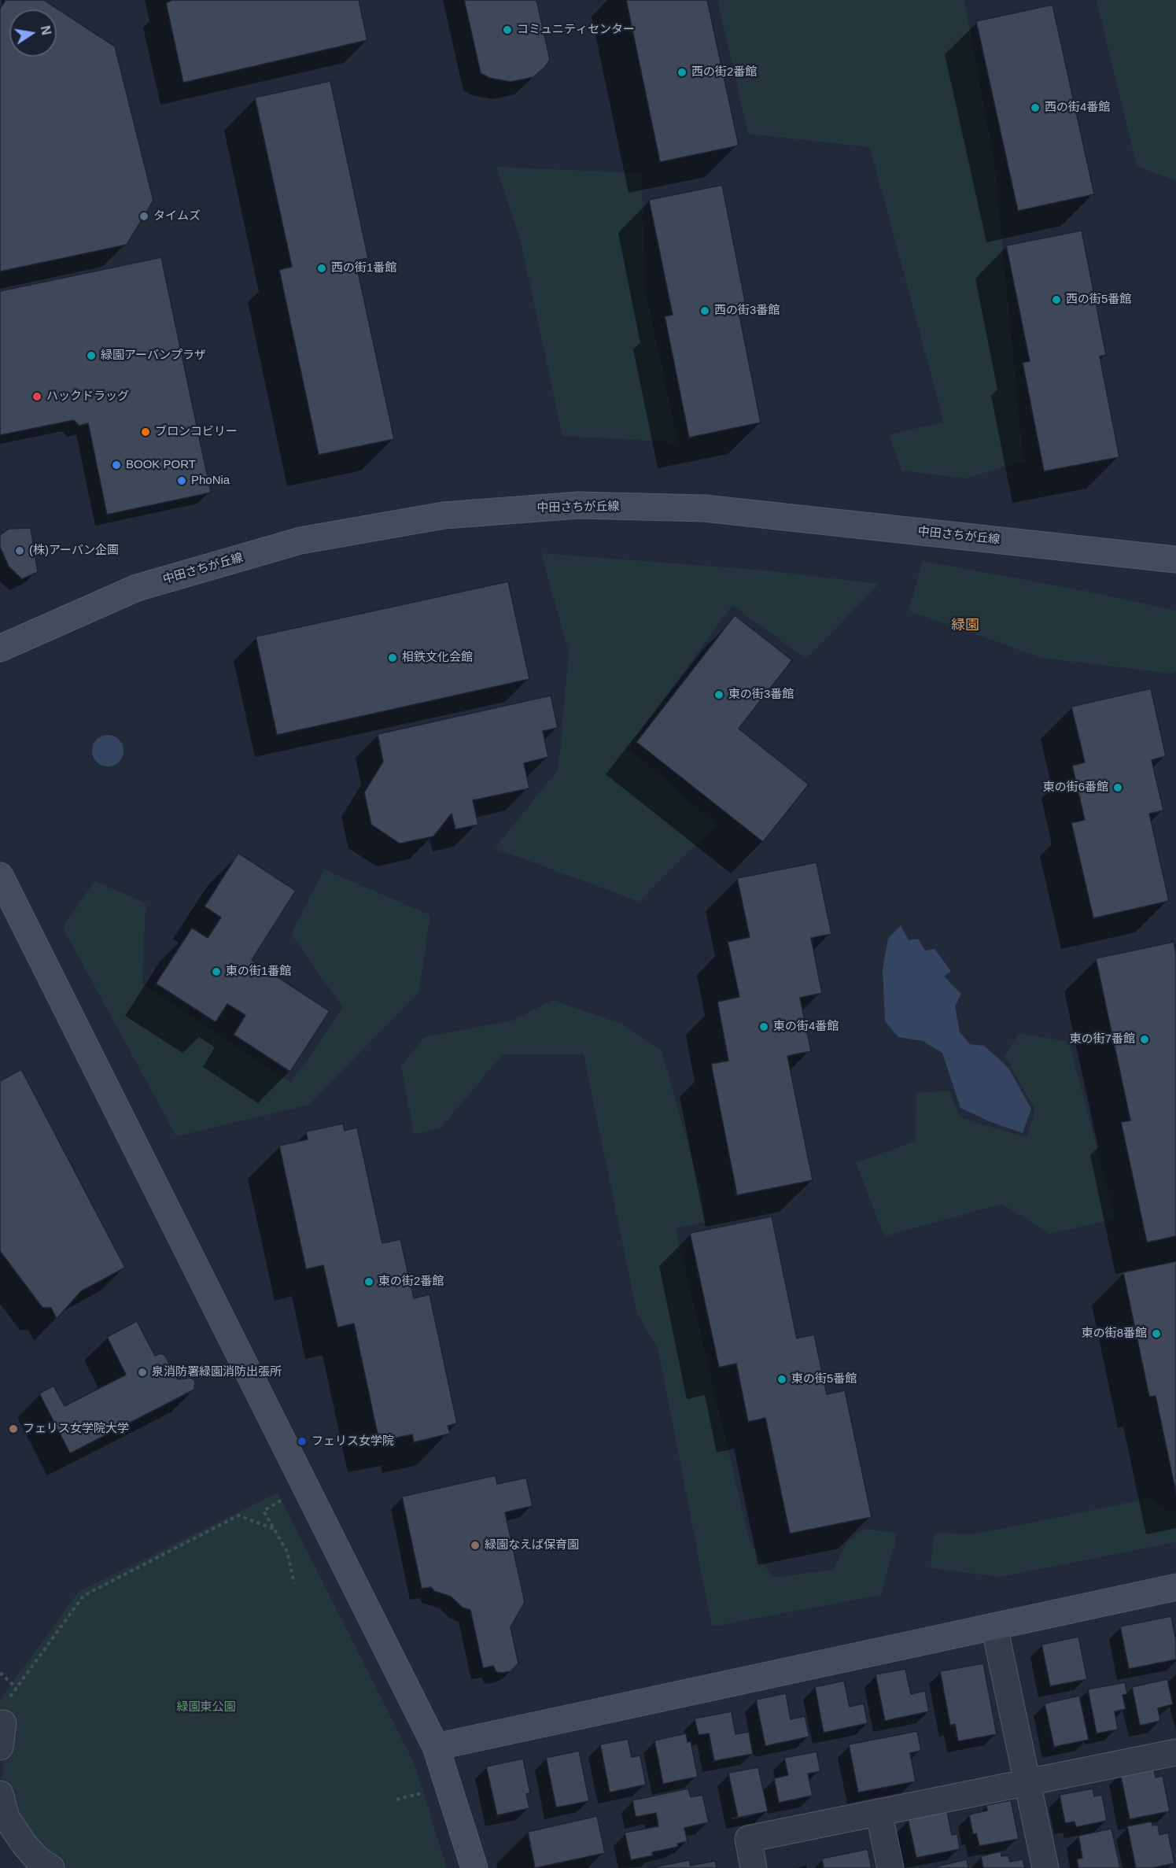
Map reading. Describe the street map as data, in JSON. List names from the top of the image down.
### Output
{
  "streets": {
    "street": ["中田さちが丘線"]
  },
  "districts": ["緑園"],
  "parks": ["緑園東公園"],
  "places": [
    "コミュニティセンター",
    "西の街2番館",
    "西の街4番館",
    "タイムズ",
    "西の街1番館",
    "西の街5番館",
    "西の街3番館",
    "緑園アーバンプラザ",
    "ハックドラッグ",
    "ブロンコビリー",
    "BOOK PORT",
    "PhoNia",
    "(株)アーバン企画",
    "相鉄文化会館",
    "東の街3番館",
    "東の街6番館",
    "東の街1番館",
    "東の街4番館",
    "東の街7番館",
    "東の街2番館",
    "東の街8番館",
    "泉消防署緑園消防出張所",
    "東の街5番館",
    "フェリス女学院大学",
    "フェリス女学院",
    "緑園なえば保育園"
  ],
  "north": "right"
}
